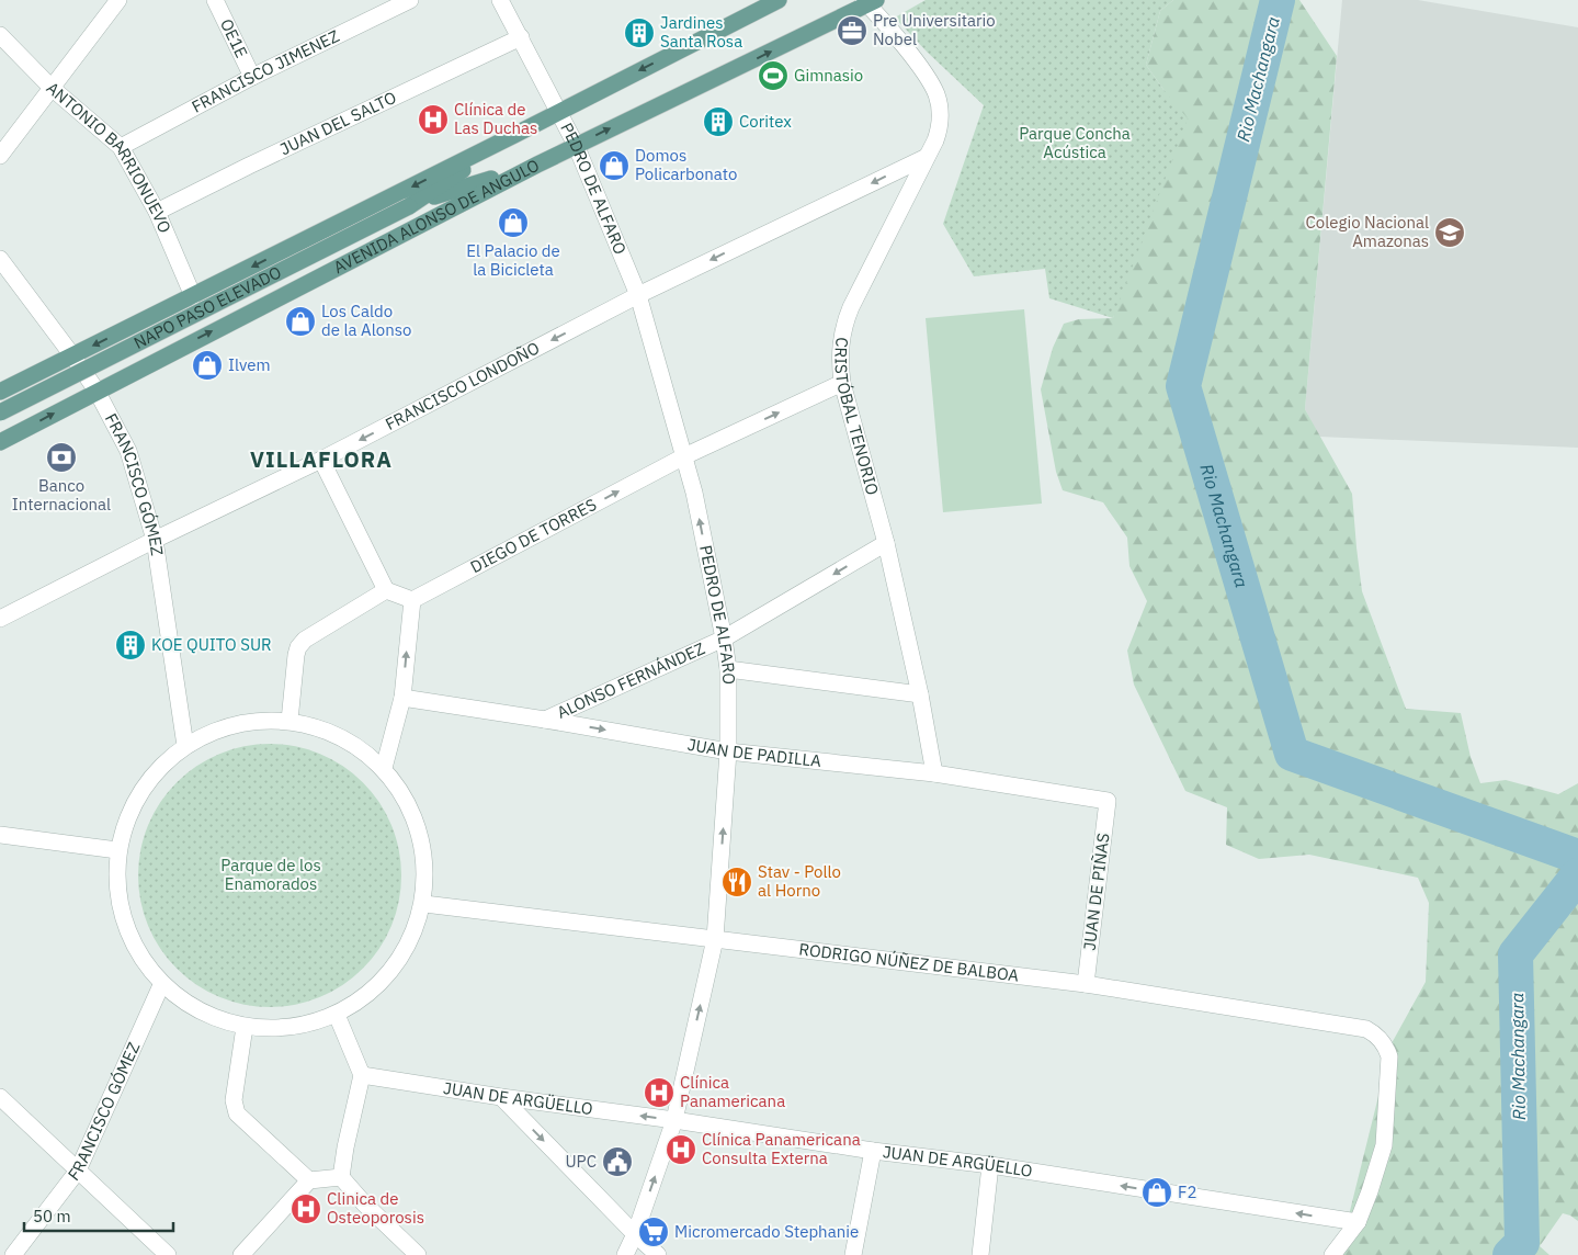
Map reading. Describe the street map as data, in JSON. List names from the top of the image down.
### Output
{
  "streets": {
    "main road": ["AVENIDA ALONSO DE ANGULO", "NAPO PASO ELEVADO"],
    "street": [
      "OE1E",
      "FRANCISCO JIMENEZ",
      "JUAN DEL SALTO",
      "ANTONIO BARRIONUEVO",
      "PEDRO DE ALFARO",
      "FRANCISCO LONDOÑO",
      "CRISTÓBAL TENORIO",
      "FRANCISCO GÓMEZ",
      "DIEGO DE TORRES",
      "ALONSO FERNÁNDEZ",
      "JUAN DE PADILLA",
      "JUAN DE PIÑAS",
      "RODRIGO NÚÑEZ DE BALBOA",
      "JUAN DE ARGÜELLO"
    ]
  },
  "crossings": [
    ["OE1E", "FRANCISCO JIMENEZ"],
    ["FRANCISCO JIMENEZ", "ANTONIO BARRIONUEVO"],
    ["JUAN DEL SALTO", "ANTONIO BARRIONUEVO"],
    ["JUAN DEL SALTO", "PEDRO DE ALFARO"],
    ["PEDRO DE ALFARO", "AVENIDA ALONSO DE ANGULO"],
    ["PEDRO DE ALFARO", "FRANCISCO LONDOÑO"],
    ["PEDRO DE ALFARO", "DIEGO DE TORRES"],
    ["PEDRO DE ALFARO", "ALONSO FERNÁNDEZ"],
    ["PEDRO DE ALFARO", "JUAN DE PADILLA"],
    ["PEDRO DE ALFARO", "RODRIGO NÚÑEZ DE BALBOA"],
    ["PEDRO DE ALFARO", "JUAN DE ARGÜELLO"],
    ["AVENIDA ALONSO DE ANGULO", "NAPO PASO ELEVADO"],
    ["AVENIDA ALONSO DE ANGULO", "CRISTÓBAL TENORIO"],
    ["AVENIDA ALONSO DE ANGULO", "FRANCISCO GÓMEZ"],
    ["FRANCISCO LONDOÑO", "CRISTÓBAL TENORIO"],
    ["FRANCISCO LONDOÑO", "FRANCISCO GÓMEZ"],
    ["CRISTÓBAL TENORIO", "DIEGO DE TORRES"],
    ["CRISTÓBAL TENORIO", "ALONSO FERNÁNDEZ"],
    ["CRISTÓBAL TENORIO", "JUAN DE PADILLA"],
    ["ALONSO FERNÁNDEZ", "JUAN DE PADILLA"],
    ["JUAN DE PADILLA", "JUAN DE PIÑAS"],
    ["JUAN DE PIÑAS", "RODRIGO NÚÑEZ DE BALBOA"],
    ["RODRIGO NÚÑEZ DE BALBOA", "JUAN DE ARGÜELLO"]
  ],
  "one_way": [
    "PEDRO DE ALFARO",
    "FRANCISCO LONDOÑO",
    "DIEGO DE TORRES",
    "ALONSO FERNÁNDEZ",
    "JUAN DE ARGÜELLO"
  ],
  "districts": ["VILLAFLORA"],
  "water": ["Rio Machangara"],
  "parks": ["Parque Concha Acústica", "Parque de los Enamorados"],
  "places": {
    "office": ["Pre Universitario Nobel"],
    "building": ["Jardines Santa Rosa", "Coritex", "KOE QUITO SUR"],
    "sports": ["Gimnasio"],
    "hospital": [
      "Clínica de Las Duchas",
      "Clínica Panamericana",
      "Clínica Panamericana Consulta Externa",
      "Clinica de Osteoporosis"
    ],
    "shop": [
      "Domos Policarbonato",
      "El Palacio de la Bicicleta",
      "Los Caldo de la Alonso",
      "Ilvem",
      "F2"
    ],
    "school or university": ["Colegio Nacional Amazonas"],
    "bank": ["Banco Internacional"],
    "restaurant": ["Stav - Pollo al Horno"],
    "public building": ["UPC"],
    "supermarket": ["Micromercado Stephanie"]
  },
  "scale_bar": "50 m"
}
